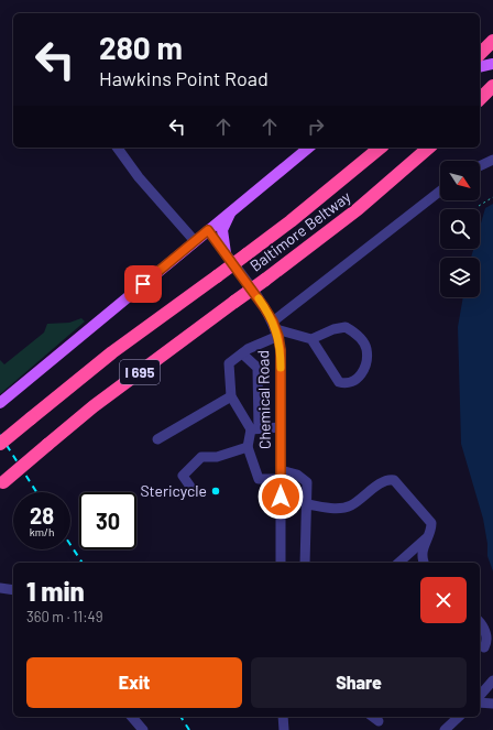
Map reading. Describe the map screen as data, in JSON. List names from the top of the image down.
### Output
{
  "streets": {
    "highway": ["Baltimore Beltway", "I 695"],
    "street": ["Chemical Road"]
  },
  "places": ["Stericycle"],
  "north": "bottom right",
  "page": {
    "turn": ["280 m", "Hawkins Point Road"],
    "speed": "28 km/h",
    "limit": "30",
    "heading": ["1 min", "360 m · 11:49"],
    "buttons": ["Exit", "Share"]
  }
}
